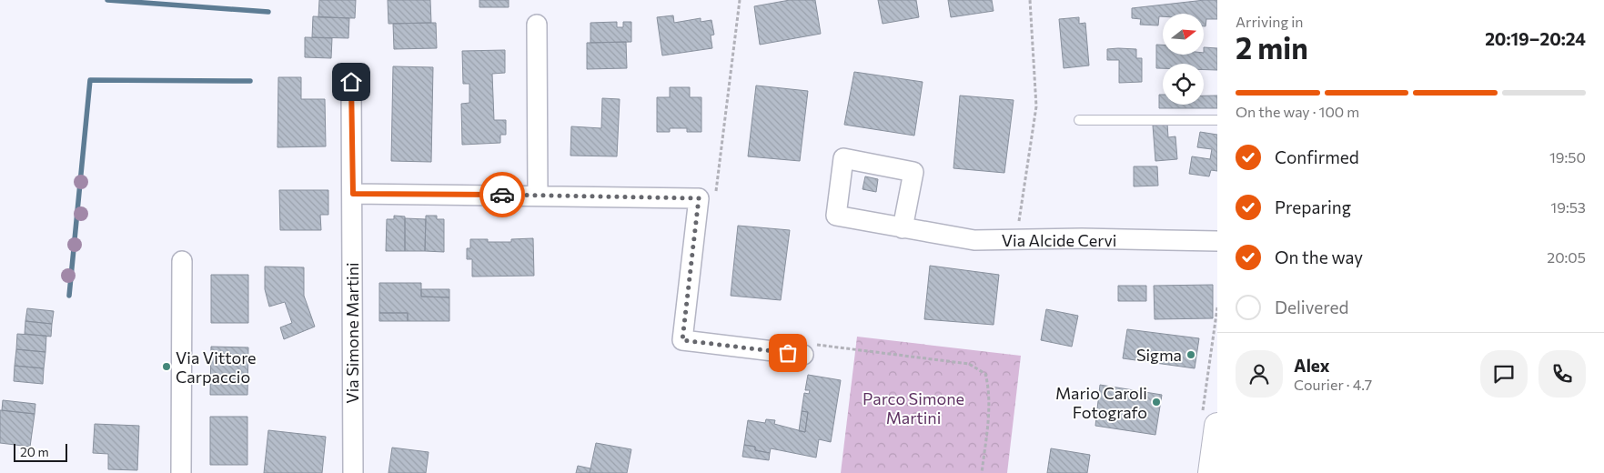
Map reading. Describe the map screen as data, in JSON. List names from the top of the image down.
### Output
{
  "streets": {
    "street": ["Via Alcide Cervi", "Via Simone Martini"]
  },
  "parks": ["Parco Simone Martini"],
  "places": ["Sigma", "Via Vittore Carpaccio", "Mario Caroli Fotografo"],
  "scale_bar": "20 m",
  "north": "right",
  "page": {
    "heading": ["2 min", "Arriving in", "20:19–20:24"],
    "panel": ["Alex", "Courier · 4.7"],
    "bar": "On the way · 100 m",
    "list": [
      ["Confirmed", "19:50"],
      ["Preparing", "19:53"],
      ["On the way", "20:05"],
      "Delivered"
    ],
    "scale": "20 m"
  }
}
